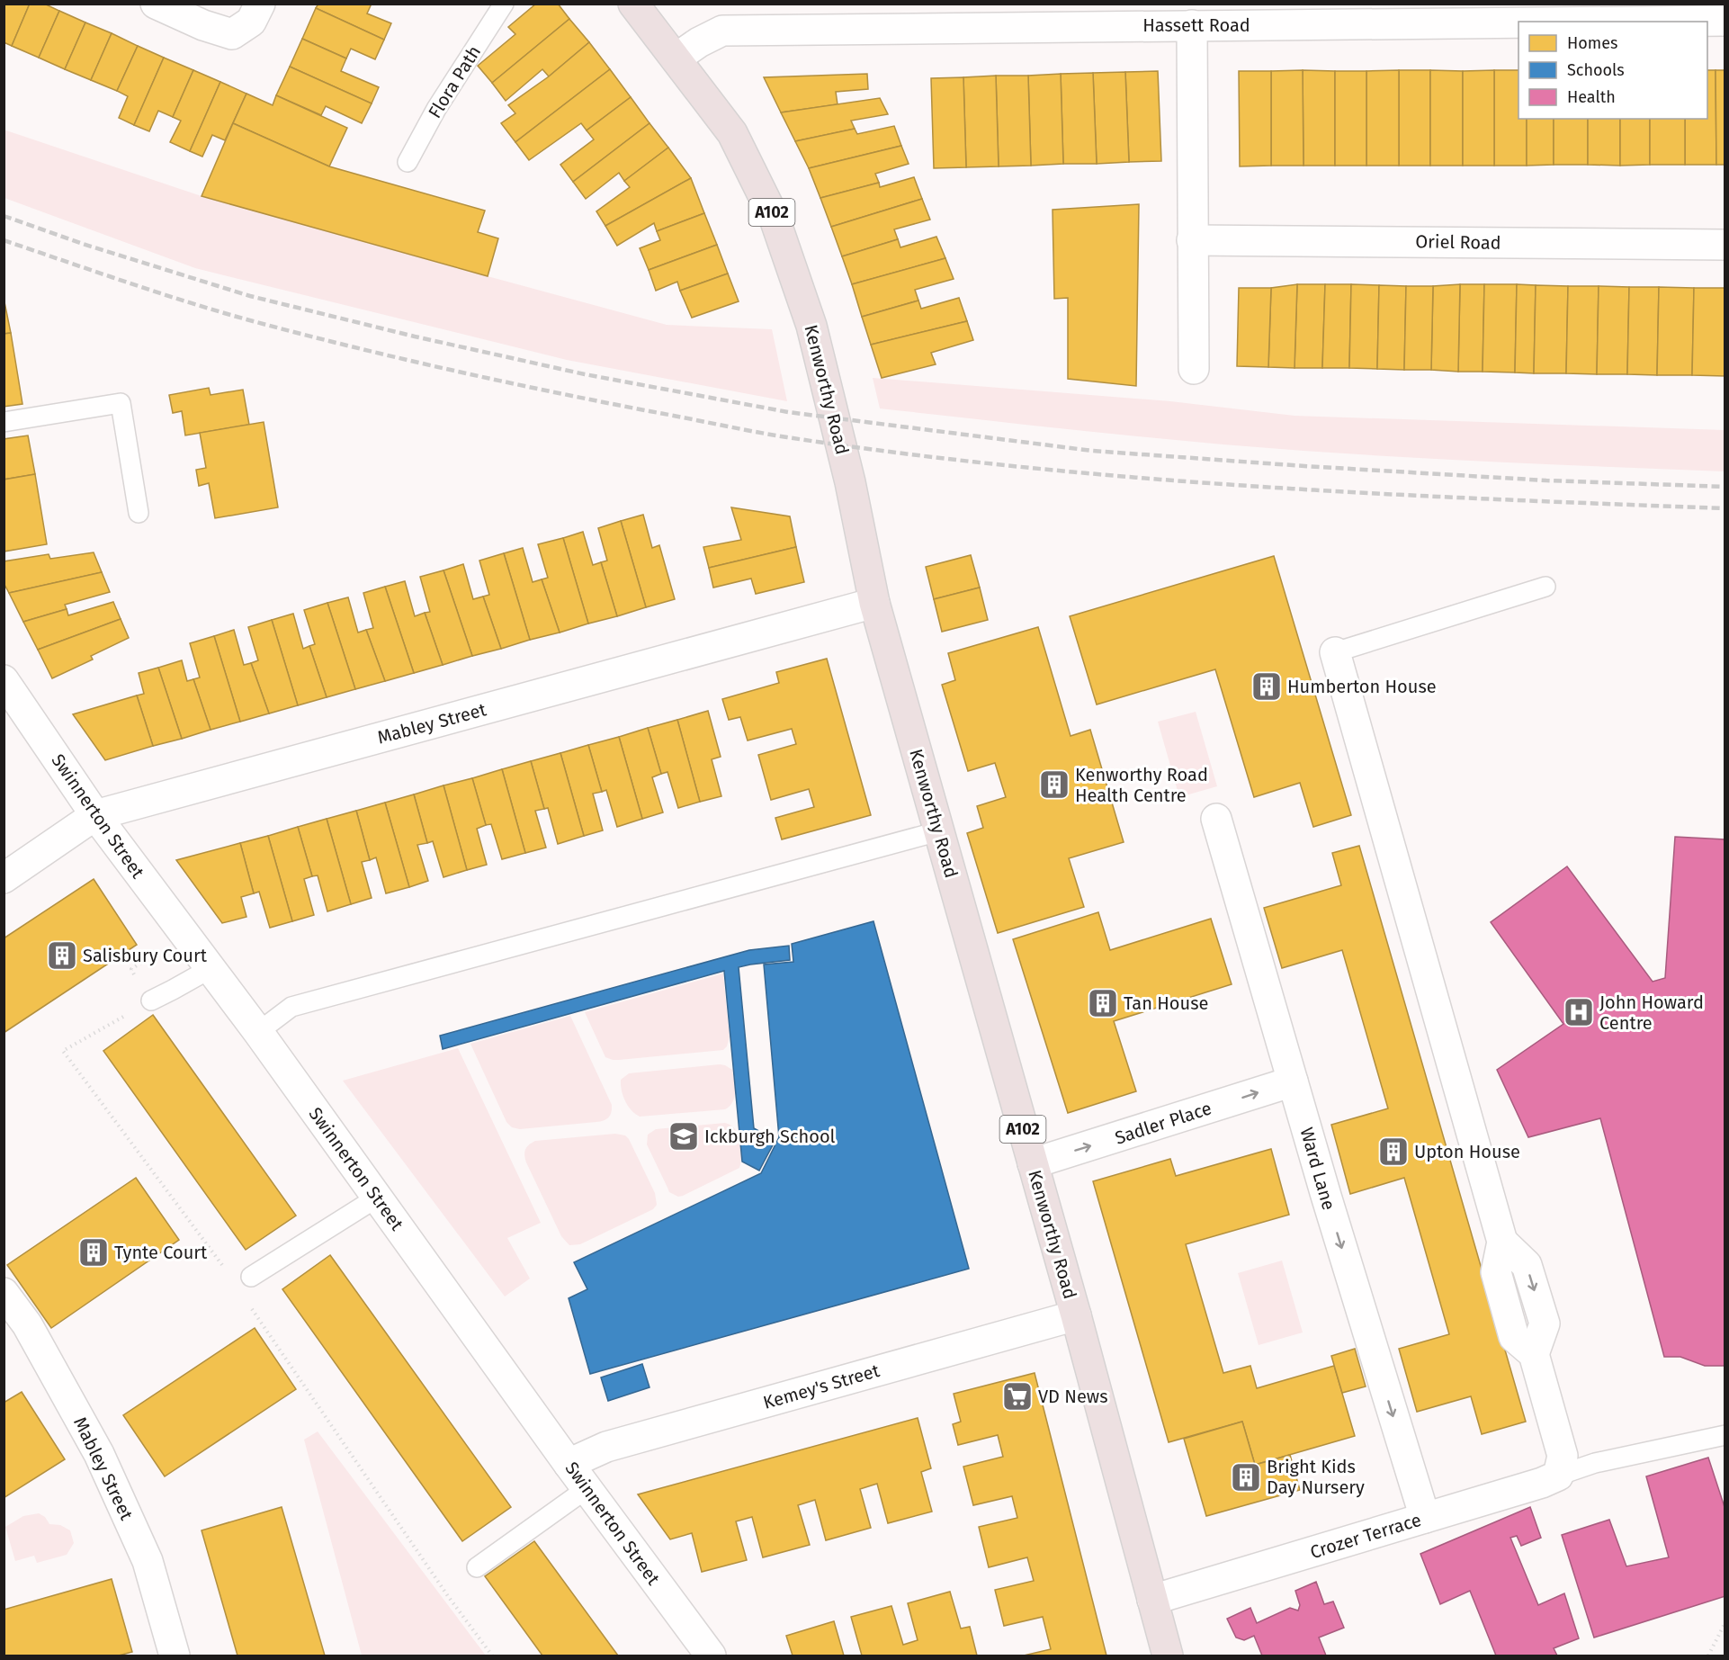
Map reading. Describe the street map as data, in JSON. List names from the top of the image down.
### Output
{
  "streets": {
    "highway": ["A102", "Kenworthy Road"],
    "street": [
      "Hassett Road",
      "Oriel Road",
      "Mabley Street",
      "Swinnerton Street",
      "Sadler Place",
      "Ward Lane",
      "Kemey's Street",
      "Crozer Terrace"
    ],
    "lane": ["Flora Path"]
  },
  "crossings": [
    ["Hassett Road", "Kenworthy Road"],
    ["Kenworthy Road", "Mabley Street"],
    ["Kenworthy Road", "Sadler Place"],
    ["Kenworthy Road", "Kemey's Street"],
    ["Kenworthy Road", "Crozer Terrace"],
    ["Mabley Street", "Swinnerton Street"],
    ["Swinnerton Street", "Kemey's Street"],
    ["Sadler Place", "Ward Lane"],
    ["Ward Lane", "Crozer Terrace"]
  ],
  "one_way": ["Sadler Place"],
  "places": {
    "building": [
      "Humberton House",
      "Kenworthy Road Health Centre",
      "Salisbury Court",
      "Tan House",
      "Upton House",
      "Tynte Court",
      "Bright Kids Day Nursery"
    ],
    "hospital": ["John Howard Centre"],
    "school or university": ["Ickburgh School"],
    "supermarket": ["VD News"]
  },
  "legend": ["Homes", "Schools", "Health"]
}
